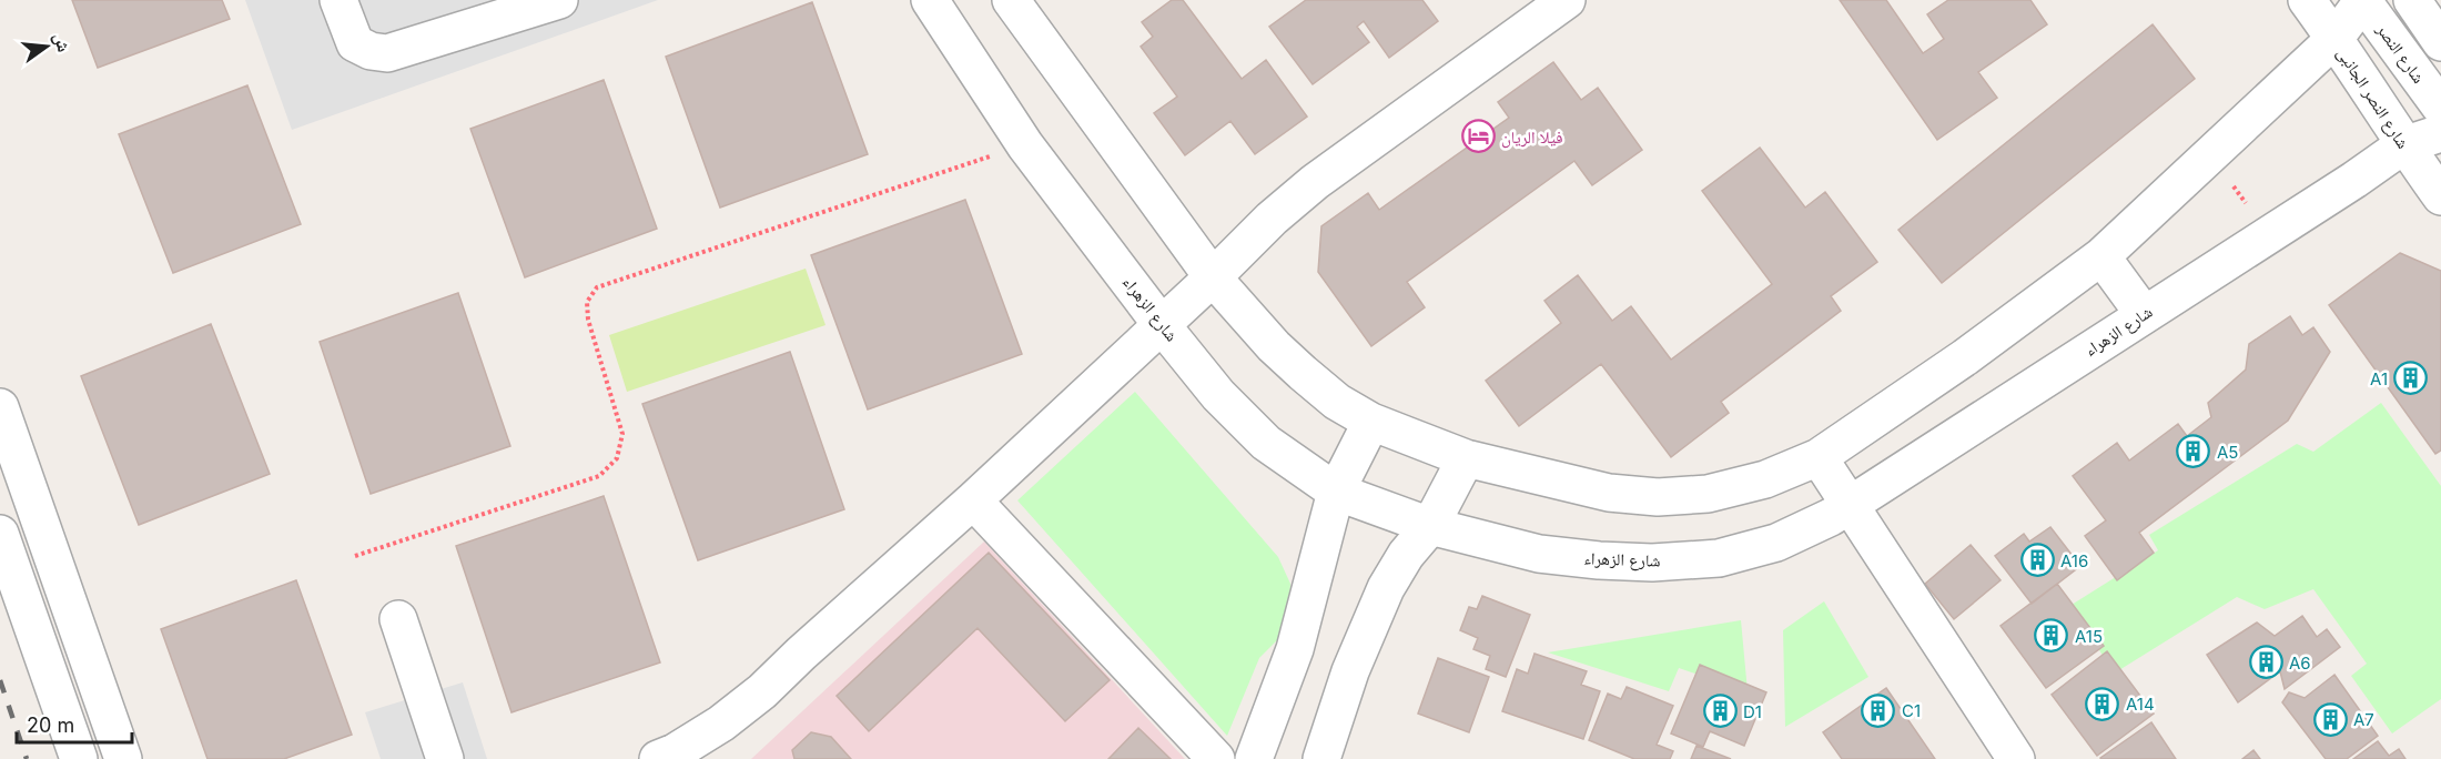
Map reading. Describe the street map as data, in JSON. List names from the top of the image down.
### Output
{
  "streets": {
    "street": ["شارع النصر", "شارع النصر الجانبى", "شارع الزهراء"]
  },
  "crossings": [
    ["شارع النصر الجانبى", "شارع الزهراء"]
  ],
  "places": {
    "hotel": ["فيلا الريان"],
    "building": [
      "A1",
      "A5",
      "A16",
      "A15",
      "A6",
      "A14",
      "C1",
      "D1",
      "A7"
    ]
  },
  "scale_bar": "20 m",
  "north": "right"
}
